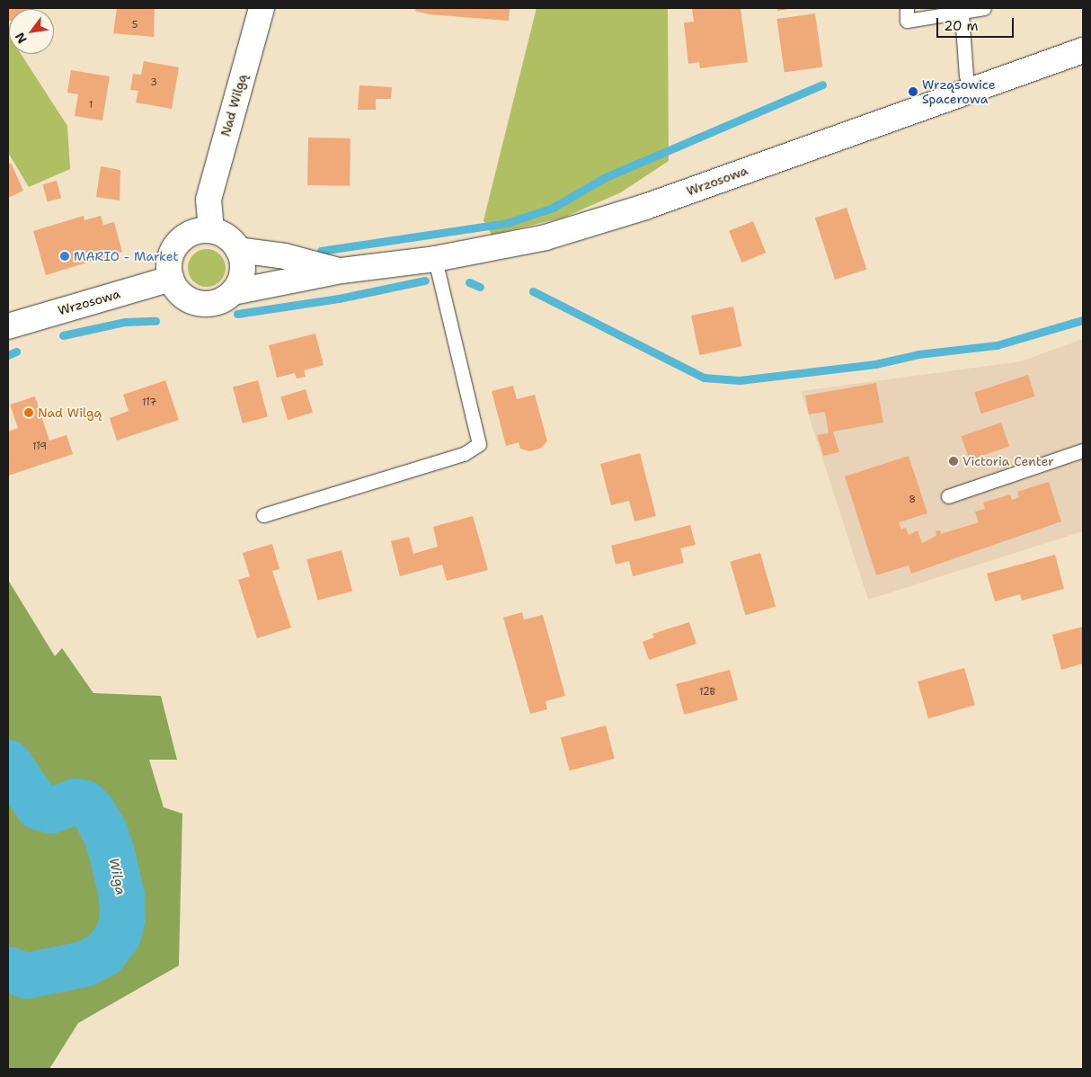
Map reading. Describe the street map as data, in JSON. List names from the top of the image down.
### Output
{
  "streets": {
    "street": ["Nad Wilgą", "Wrzosowa"]
  },
  "crossings": [
    ["Nad Wilgą", "Wrzosowa"]
  ],
  "water": ["Wilga"],
  "places": [
    "Wrząsowice Spacerowa",
    "MARIO - Market",
    "Nad Wilgą",
    "Victoria Center"
  ],
  "house_numbers": [
    "5",
    "3",
    "1",
    "117",
    "119",
    "8",
    "12B"
  ],
  "scale_bar": "20 m",
  "north": "bottom left"
}
